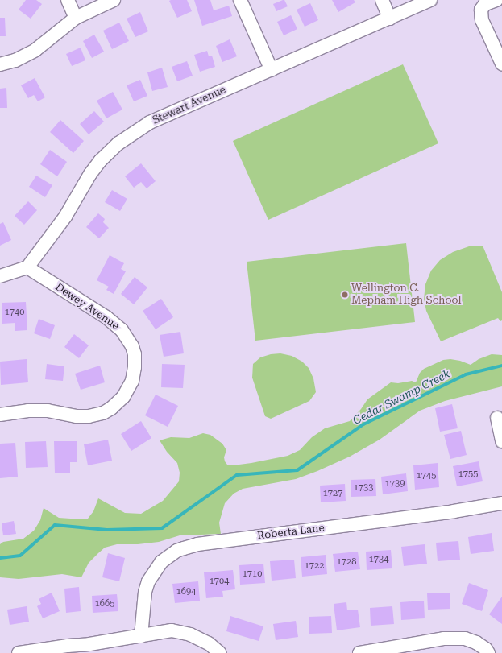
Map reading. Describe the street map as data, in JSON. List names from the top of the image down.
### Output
{
  "streets": {
    "street": ["Stewart Avenue", "Dewey Avenue", "Roberta Lane"]
  },
  "crossings": [
    ["Stewart Avenue", "Dewey Avenue"]
  ],
  "water": ["Cedar Swamp Creek"],
  "places": ["Wellington C. Mepham High School"],
  "house_numbers": [
    "1740",
    "1755",
    "1745",
    "1739",
    "1733",
    "1727",
    "1734",
    "1728",
    "1722",
    "1710",
    "1704",
    "1694",
    "1665"
  ]
}
